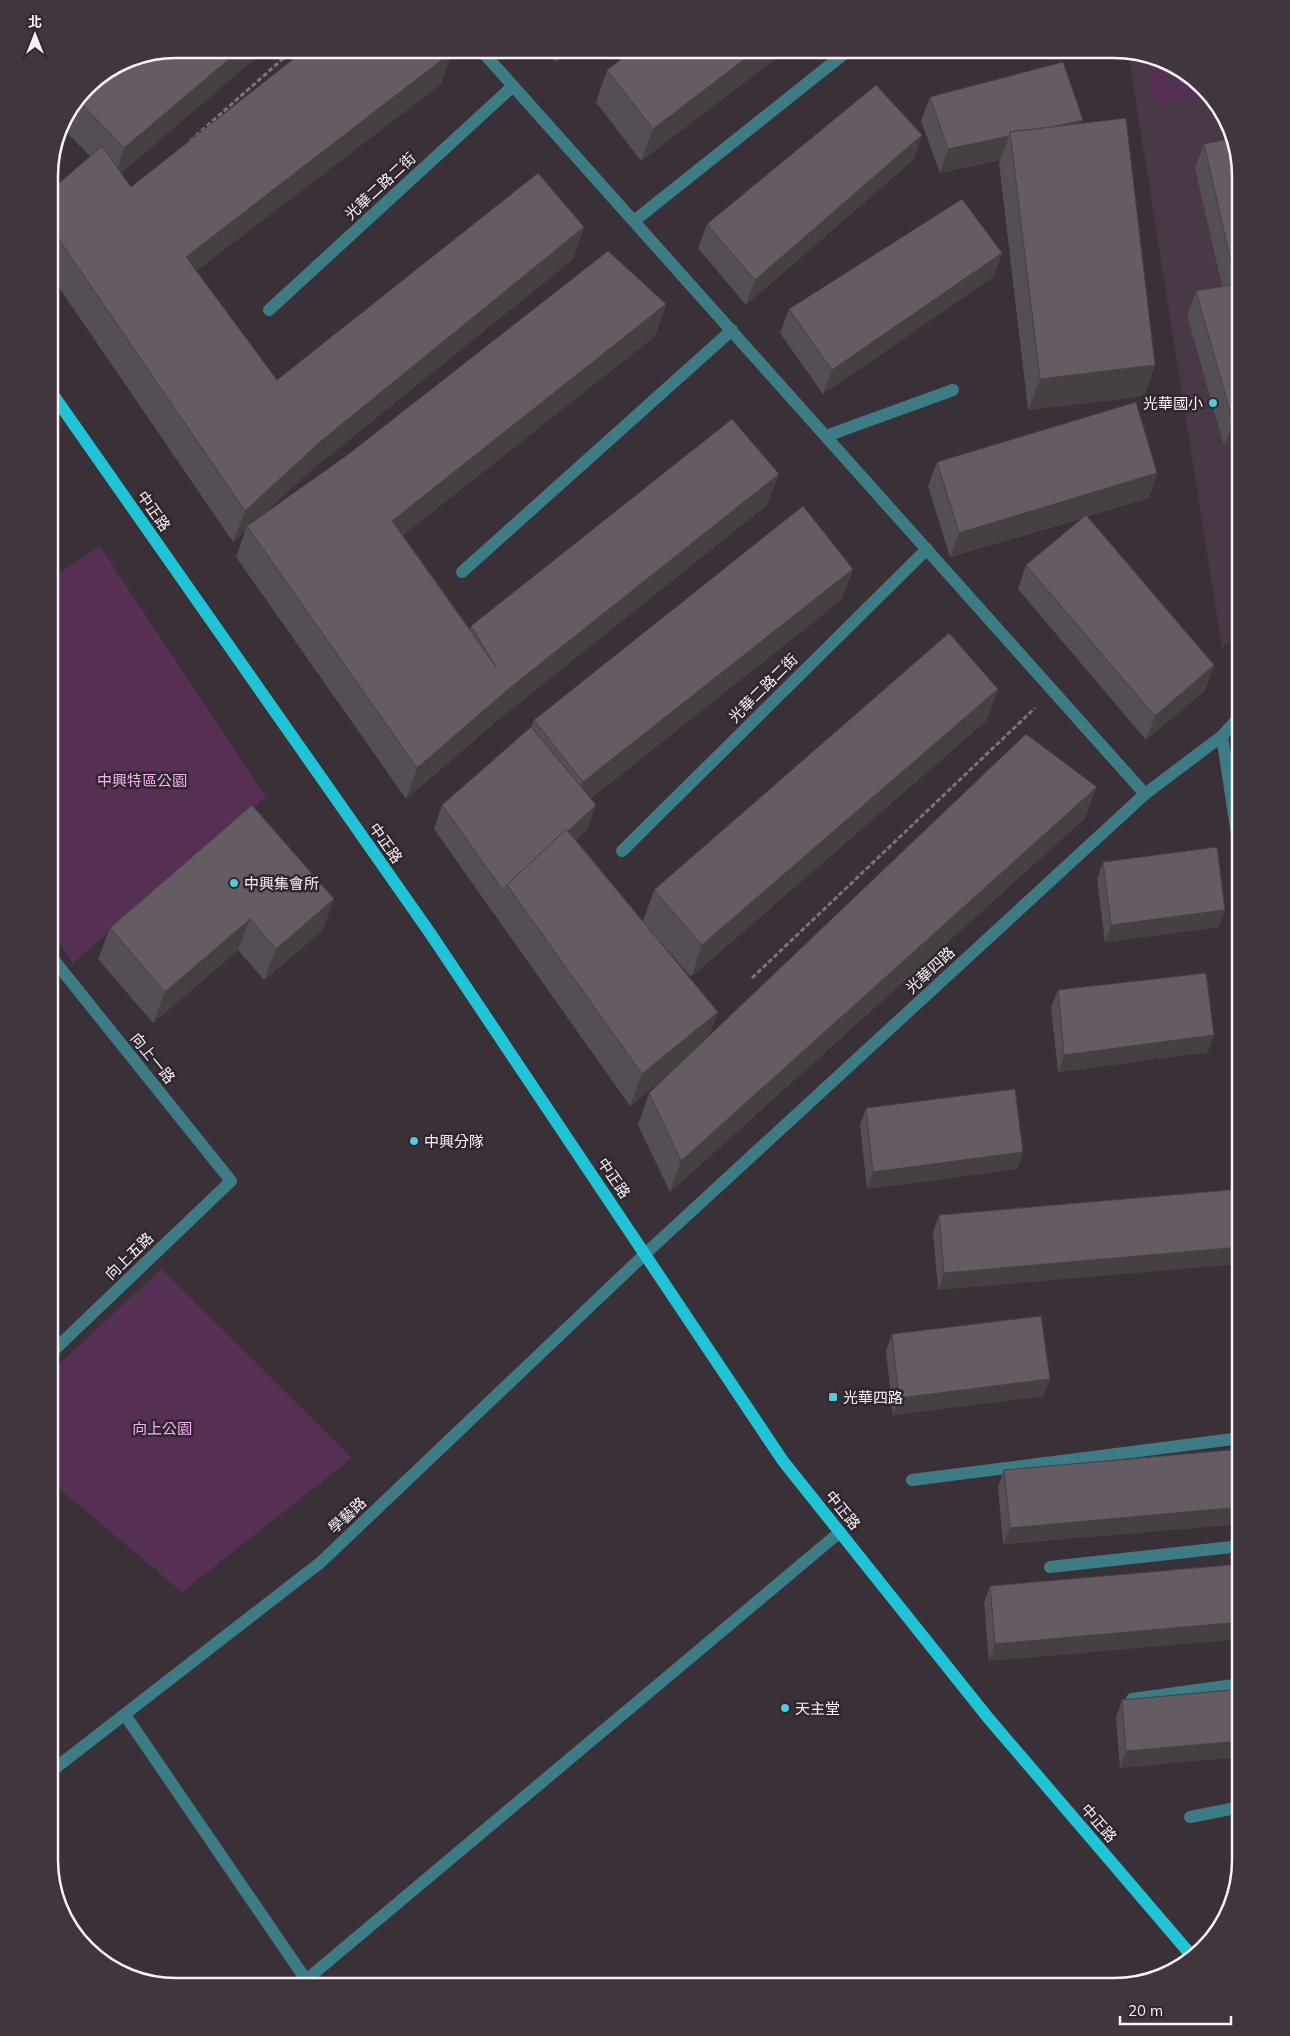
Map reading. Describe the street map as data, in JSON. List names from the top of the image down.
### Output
{
  "streets": {
    "main road": ["中正路"],
    "street": [
      "光華二路二街",
      "光華四路",
      "向上一路",
      "向上五路",
      "學藝路"
    ]
  },
  "crossings": [
    ["中正路", "光華四路"],
    ["中正路", "學藝路"],
    ["光華四路", "學藝路"],
    ["向上一路", "向上五路"]
  ],
  "parks": ["中興特區公園", "向上公園"],
  "places": {
    "other": [
      "光華國小",
      "中興集會所",
      "中興分隊",
      "天主堂"
    ],
    "transit": ["光華四路"]
  },
  "scale_bar": "20 m",
  "north": "top"
}
